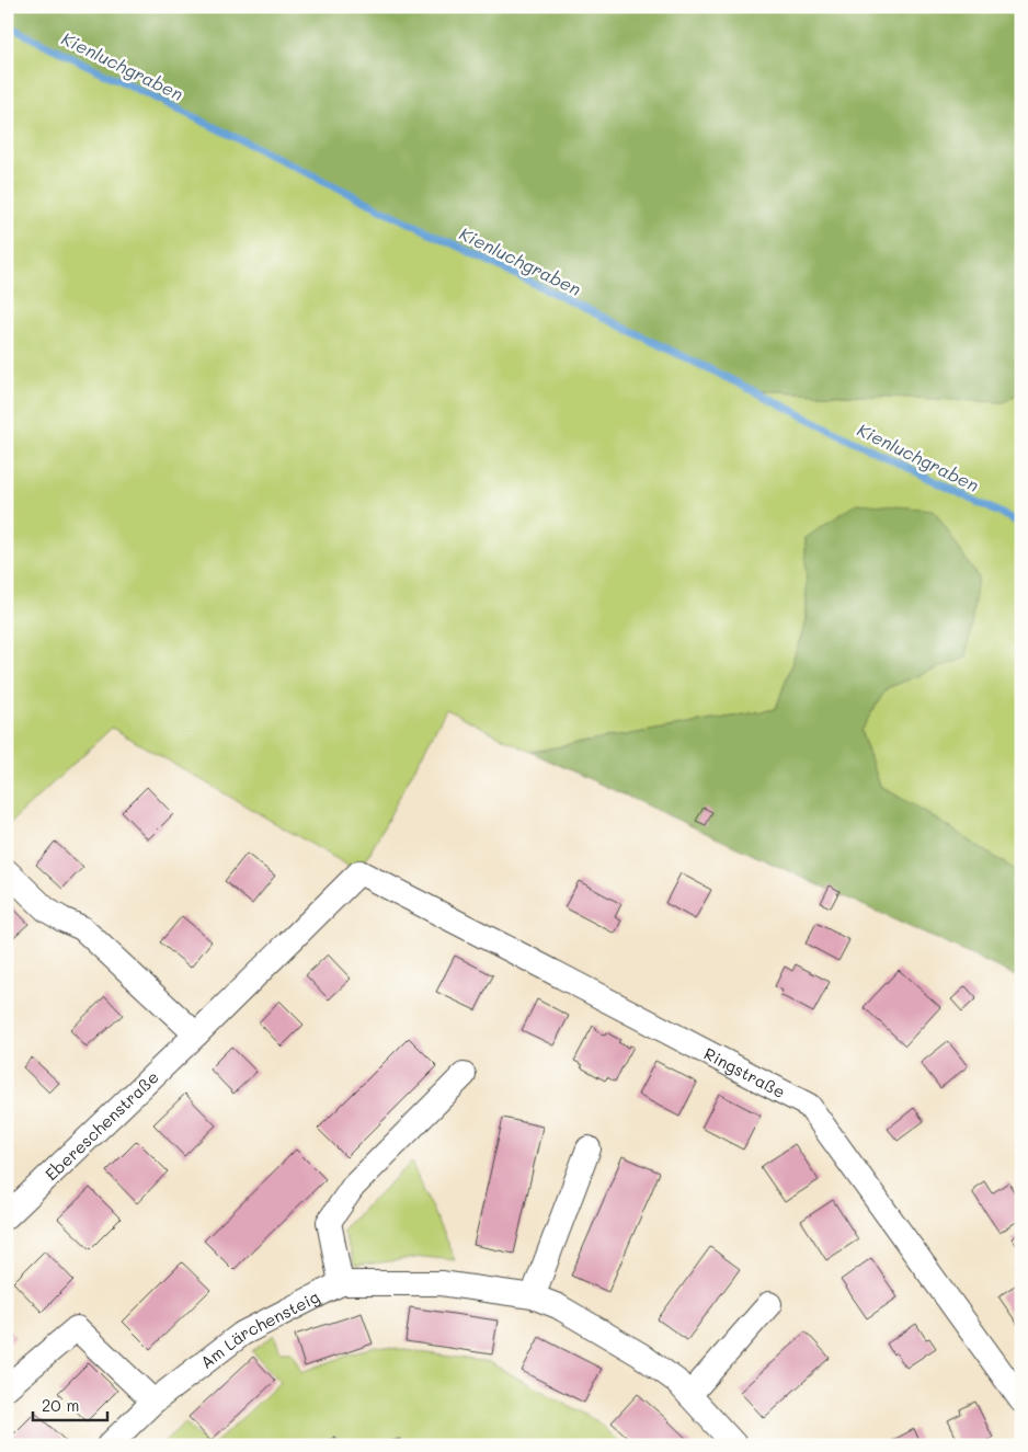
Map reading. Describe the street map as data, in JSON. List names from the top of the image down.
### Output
{
  "streets": {
    "street": ["Ringstraße", "Ebereschenstraße", "Am Lärchensteig"]
  },
  "crossings": [
    ["Ringstraße", "Ebereschenstraße"]
  ],
  "water": ["Kienluchgraben"],
  "scale_bar": "20 m"
}
